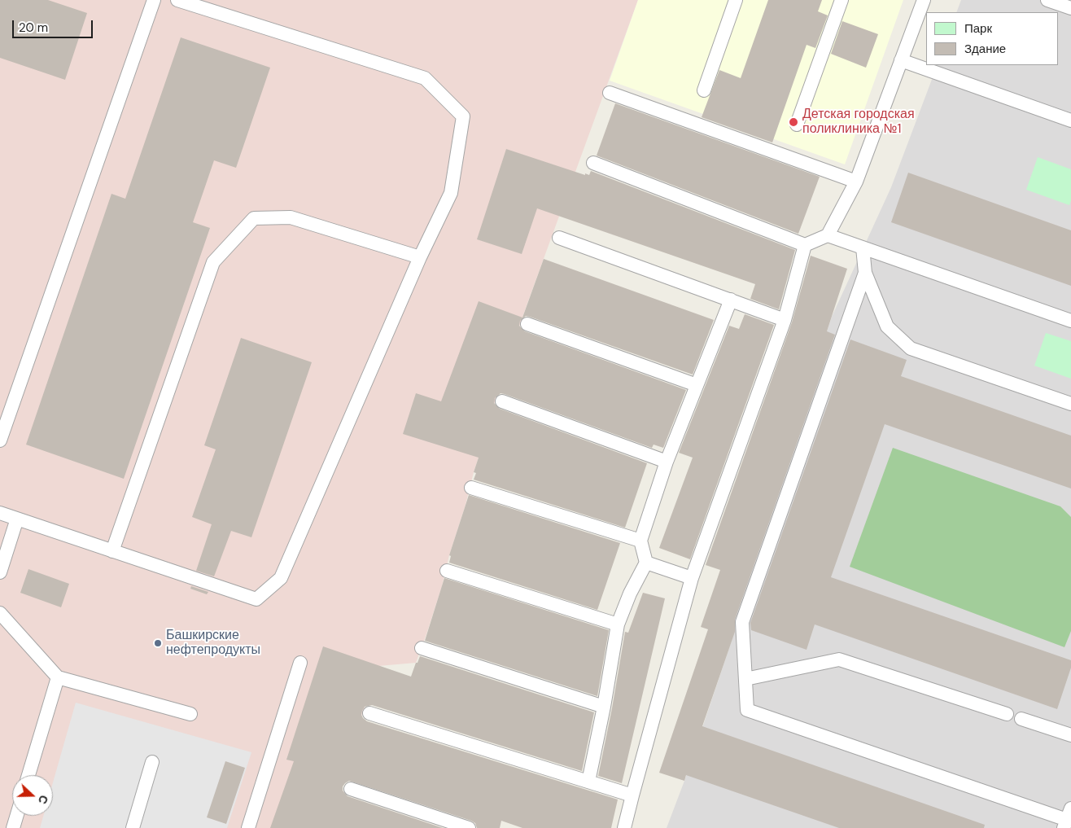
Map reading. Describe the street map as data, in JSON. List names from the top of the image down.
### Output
{
  "places": ["Детская городская поликлиника №1", "Башкирские нефтепродукты"],
  "legend": ["Парк", "Здание"],
  "scale_bar": "20 m",
  "north": "right"
}
